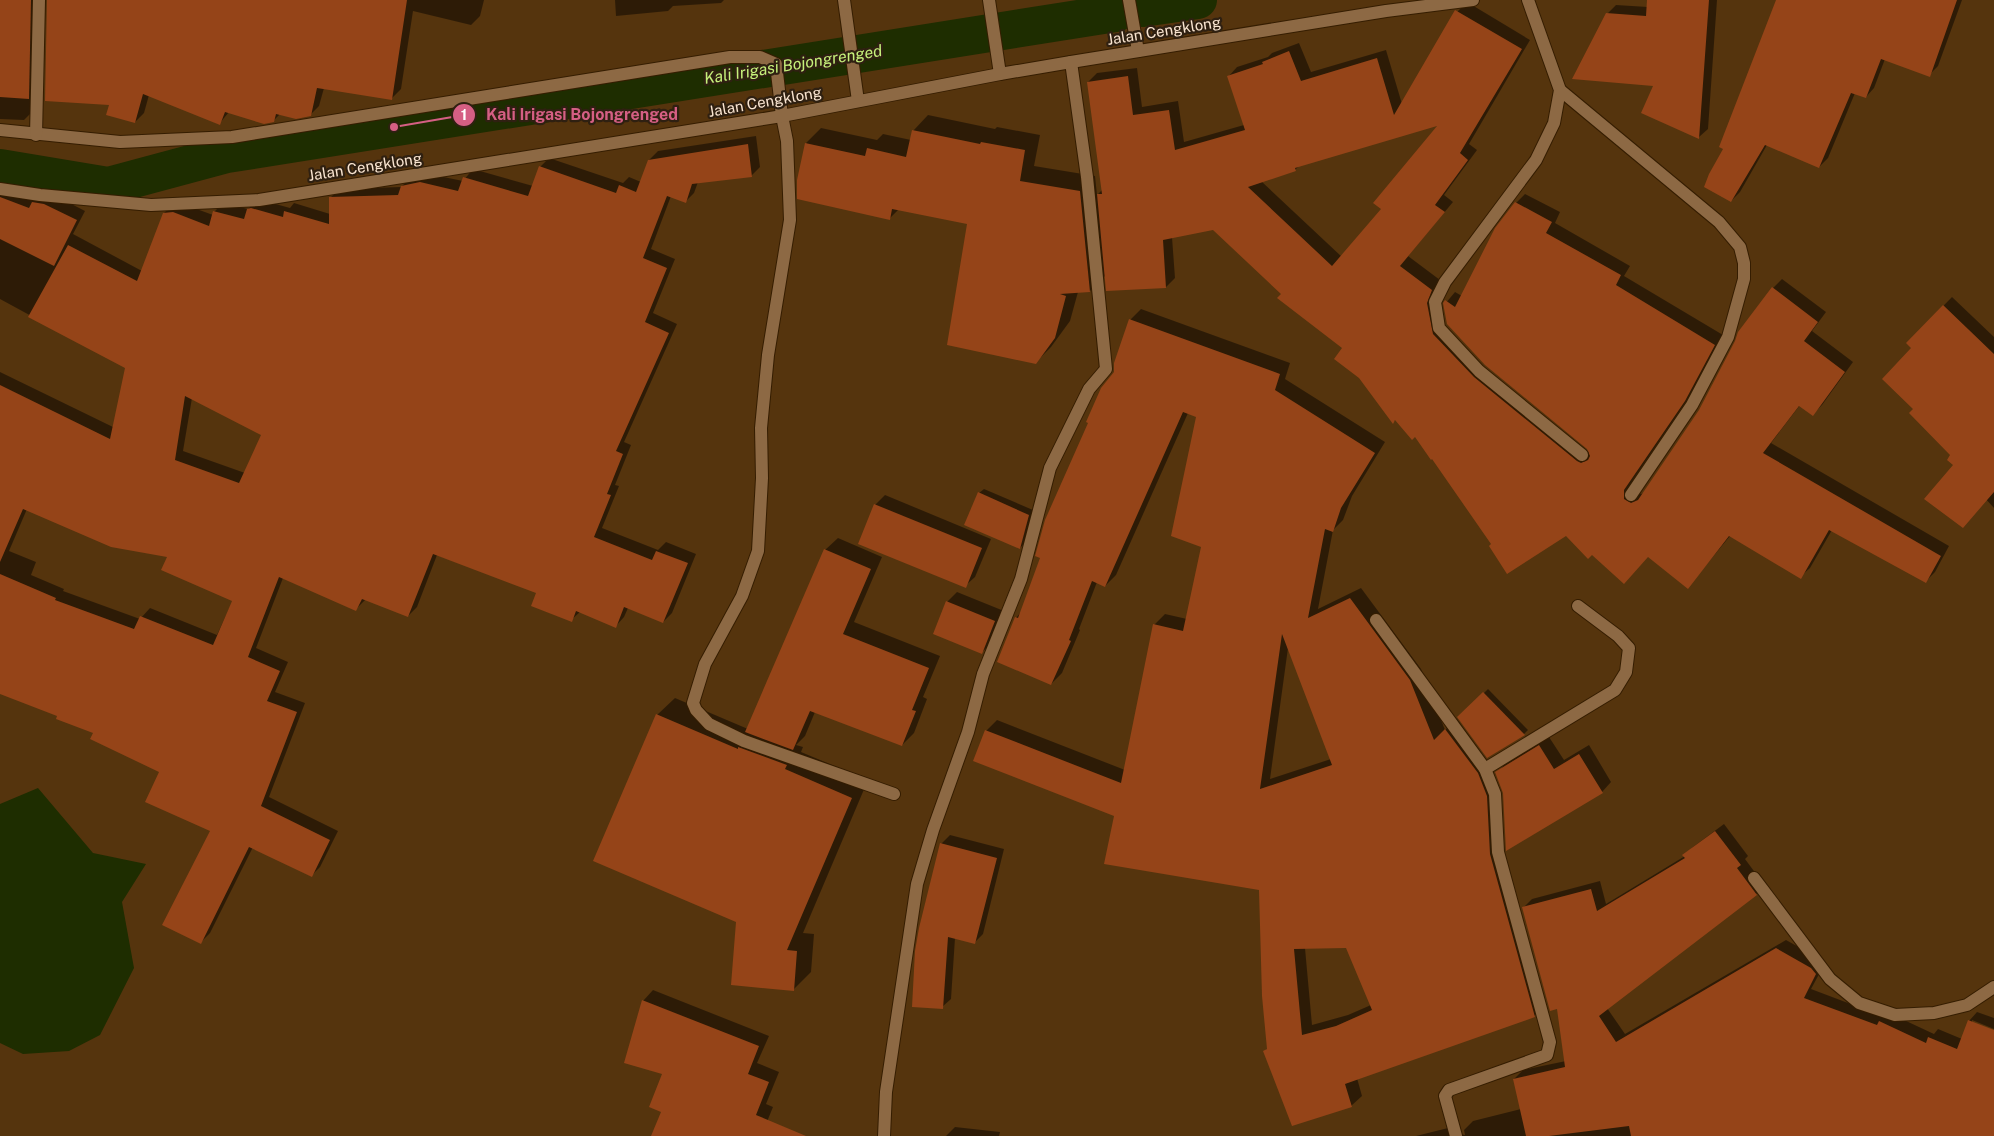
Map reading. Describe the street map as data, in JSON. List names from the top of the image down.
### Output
{
  "streets": {
    "street": ["Jalan Cengklong"]
  },
  "water": ["Kali Irigasi Bojongrenged"],
  "places": ["Kali Irigasi Bojongrenged"]
}
